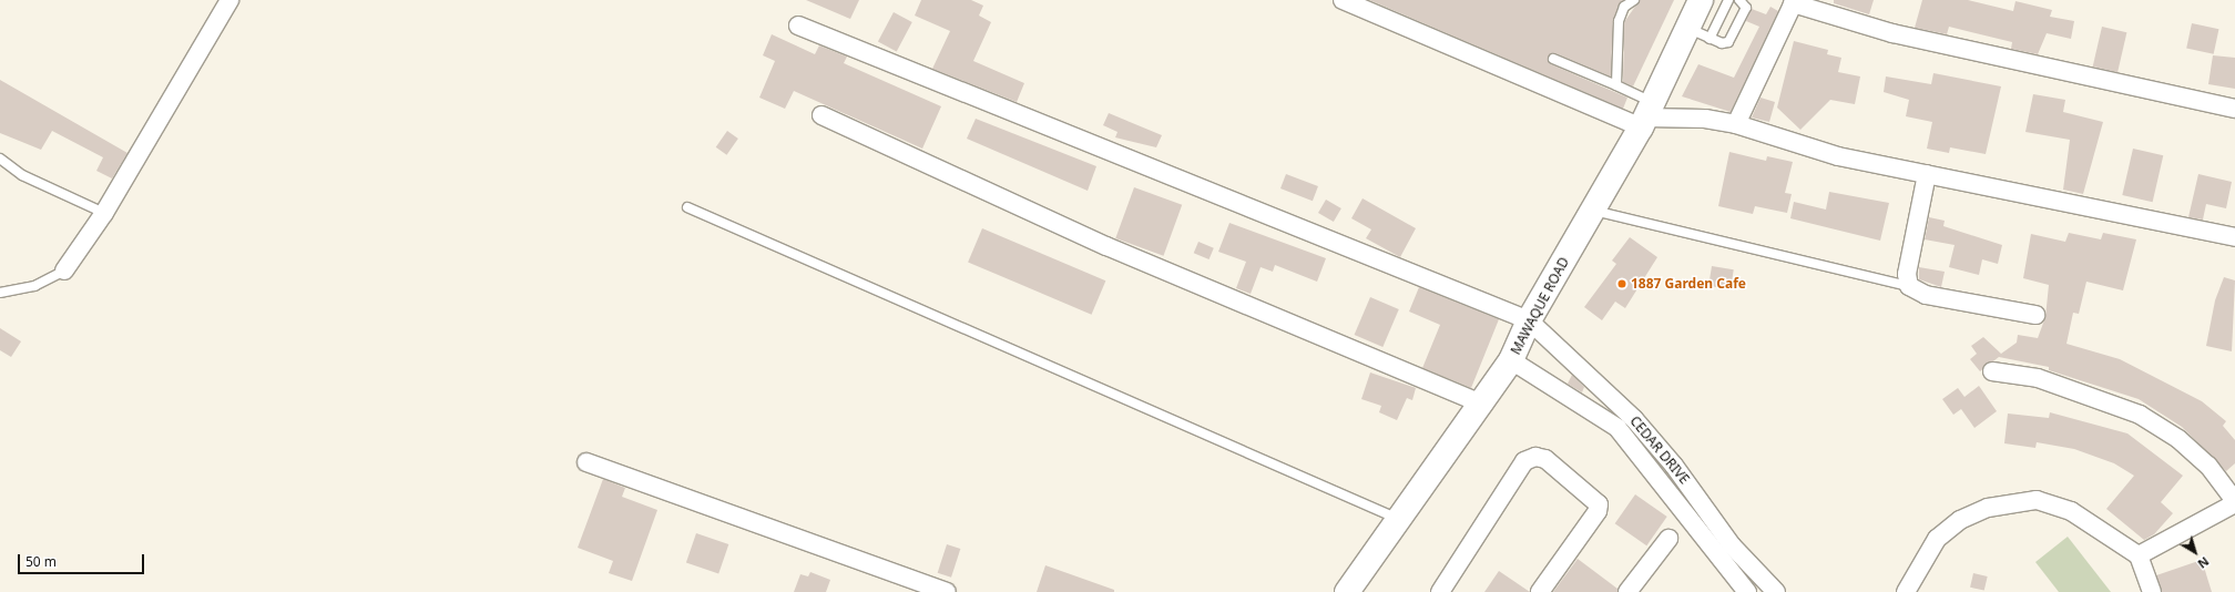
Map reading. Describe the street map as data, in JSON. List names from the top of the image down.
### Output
{
  "streets": {
    "main road": ["MAWAQUE ROAD"],
    "street": ["CEDAR DRIVE"]
  },
  "crossings": [
    ["MAWAQUE ROAD", "CEDAR DRIVE"]
  ],
  "places": ["1887 Garden Cafe"],
  "scale_bar": "50 m",
  "north": "bottom right"
}
